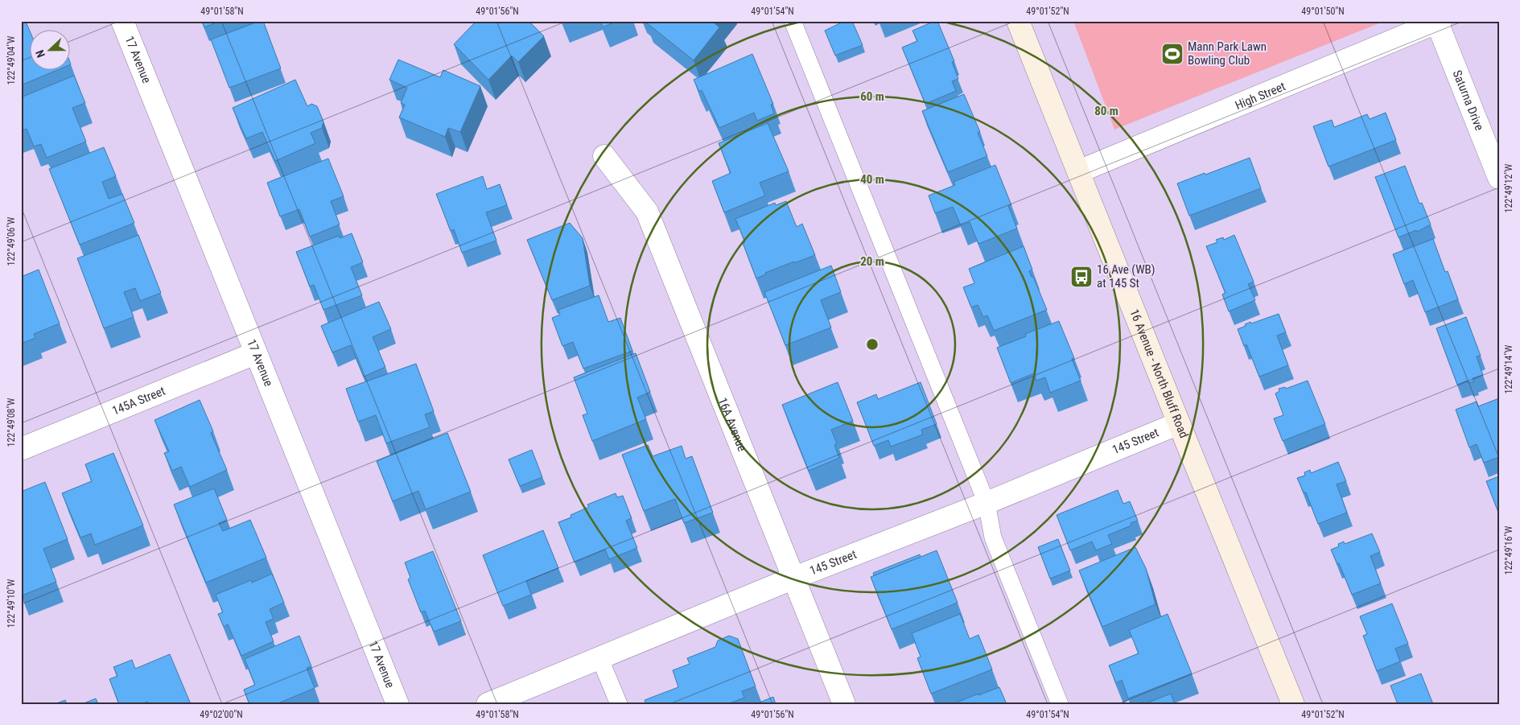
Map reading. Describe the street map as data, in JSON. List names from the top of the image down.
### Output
{
  "streets": {
    "main road": ["16 Avenue - North Bluff Road"],
    "street": [
      "17 Avenue",
      "High Street",
      "Saturna Drive",
      "145A Street",
      "16A Avenue",
      "145 Street"
    ]
  },
  "crossings": [
    ["17 Avenue", "145A Street"],
    ["High Street", "Saturna Drive"],
    ["High Street", "16 Avenue - North Bluff Road"],
    ["16 Avenue - North Bluff Road", "145 Street"],
    ["16A Avenue", "145 Street"]
  ],
  "places": {
    "sports": ["Mann Park Lawn Bowling Club"],
    "bus stop": ["16 Ave (WB) at 145 St"]
  },
  "north": "left",
  "coordinates": [
    "49°01'58\"N",
    "49°01'56\"N",
    "49°01'54\"N",
    "49°01'52\"N",
    "49°01'50\"N",
    "122°49'04\"W",
    "122°49'12\"W",
    "122°49'06\"W",
    "122°49'14\"W",
    "122°49'08\"W",
    "122°49'16\"W",
    "122°49'10\"W",
    "49°02'00\"N"
  ],
  "rings": [
    "60 m",
    "80 m",
    "40 m",
    "20 m"
  ]
}
